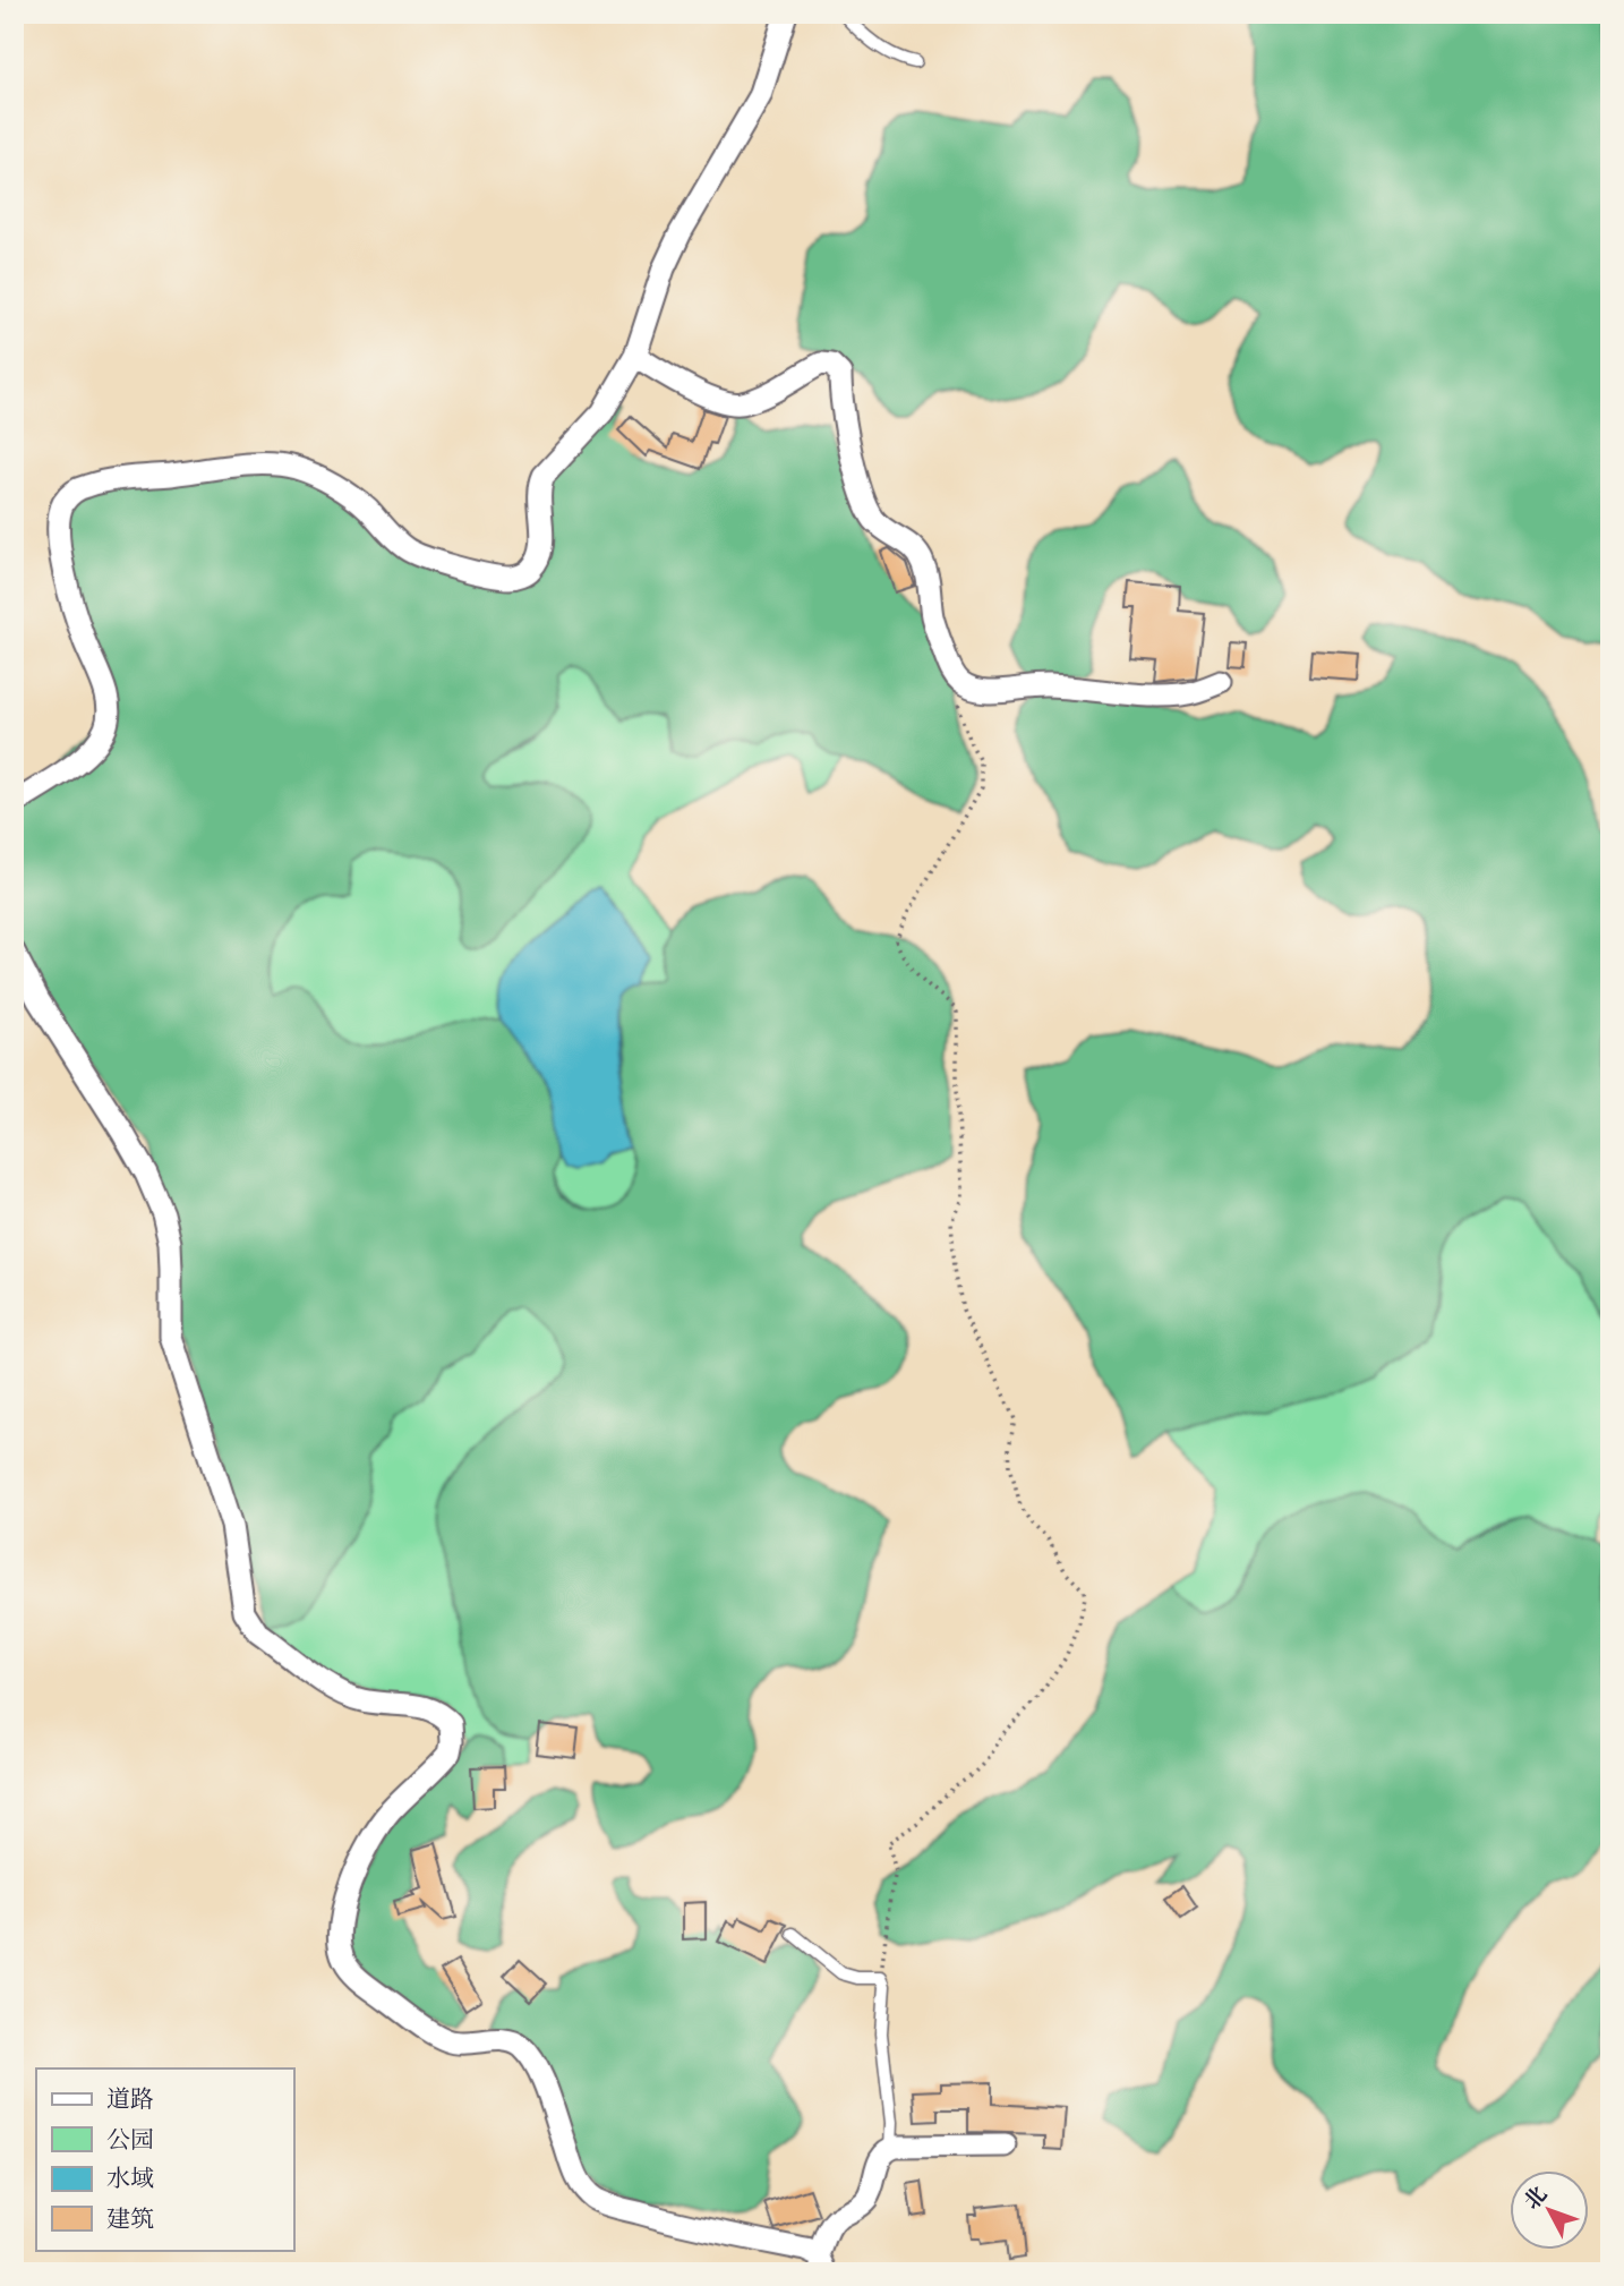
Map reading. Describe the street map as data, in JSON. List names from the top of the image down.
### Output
{
  "legend": [
    "道路",
    "公园",
    "水域",
    "建筑"
  ],
  "north": "top left"
}
